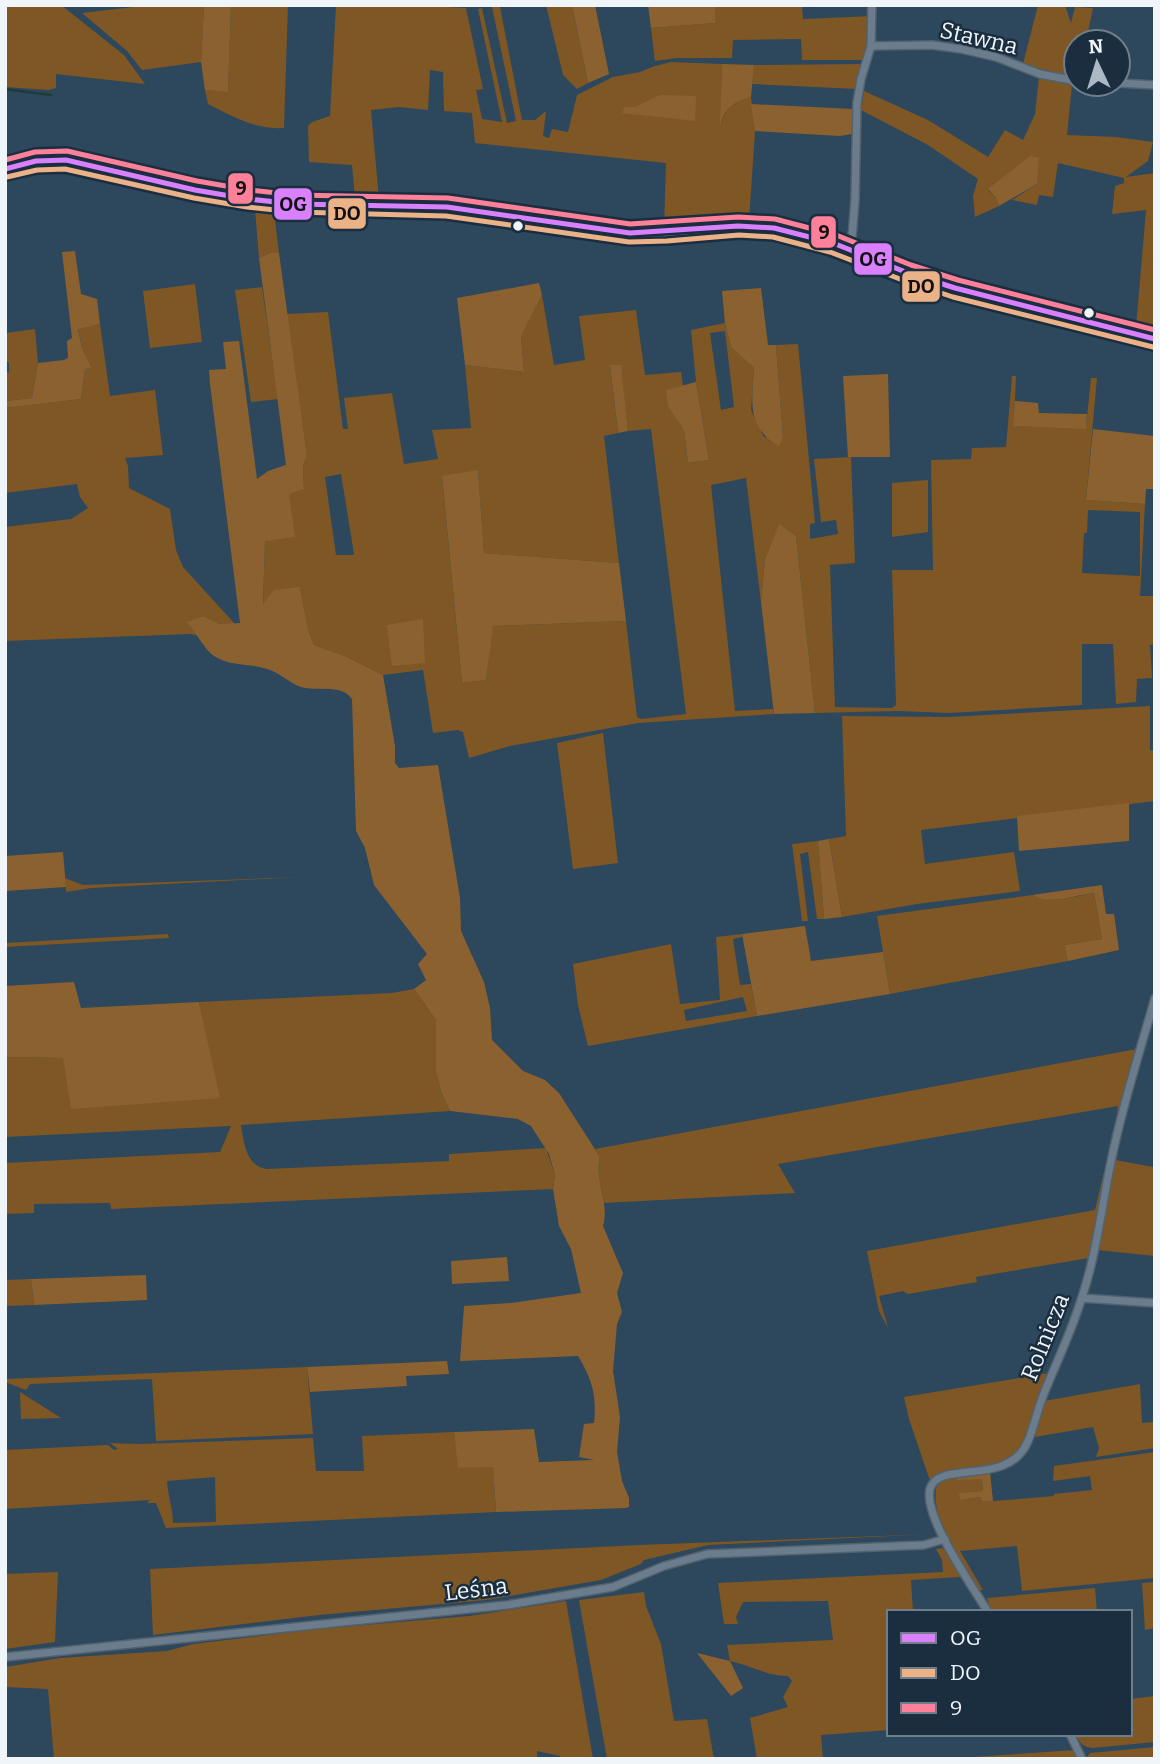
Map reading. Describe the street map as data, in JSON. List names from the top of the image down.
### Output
{
  "streets": {
    "street": ["Stawna", "Rolnicza", "Leśna"]
  },
  "crossings": [
    ["Rolnicza", "Leśna"]
  ],
  "lines": ["transit line 9", "transit line OG", "transit line DO"],
  "legend": ["OG", "DO", "9"],
  "north": "top"
}
